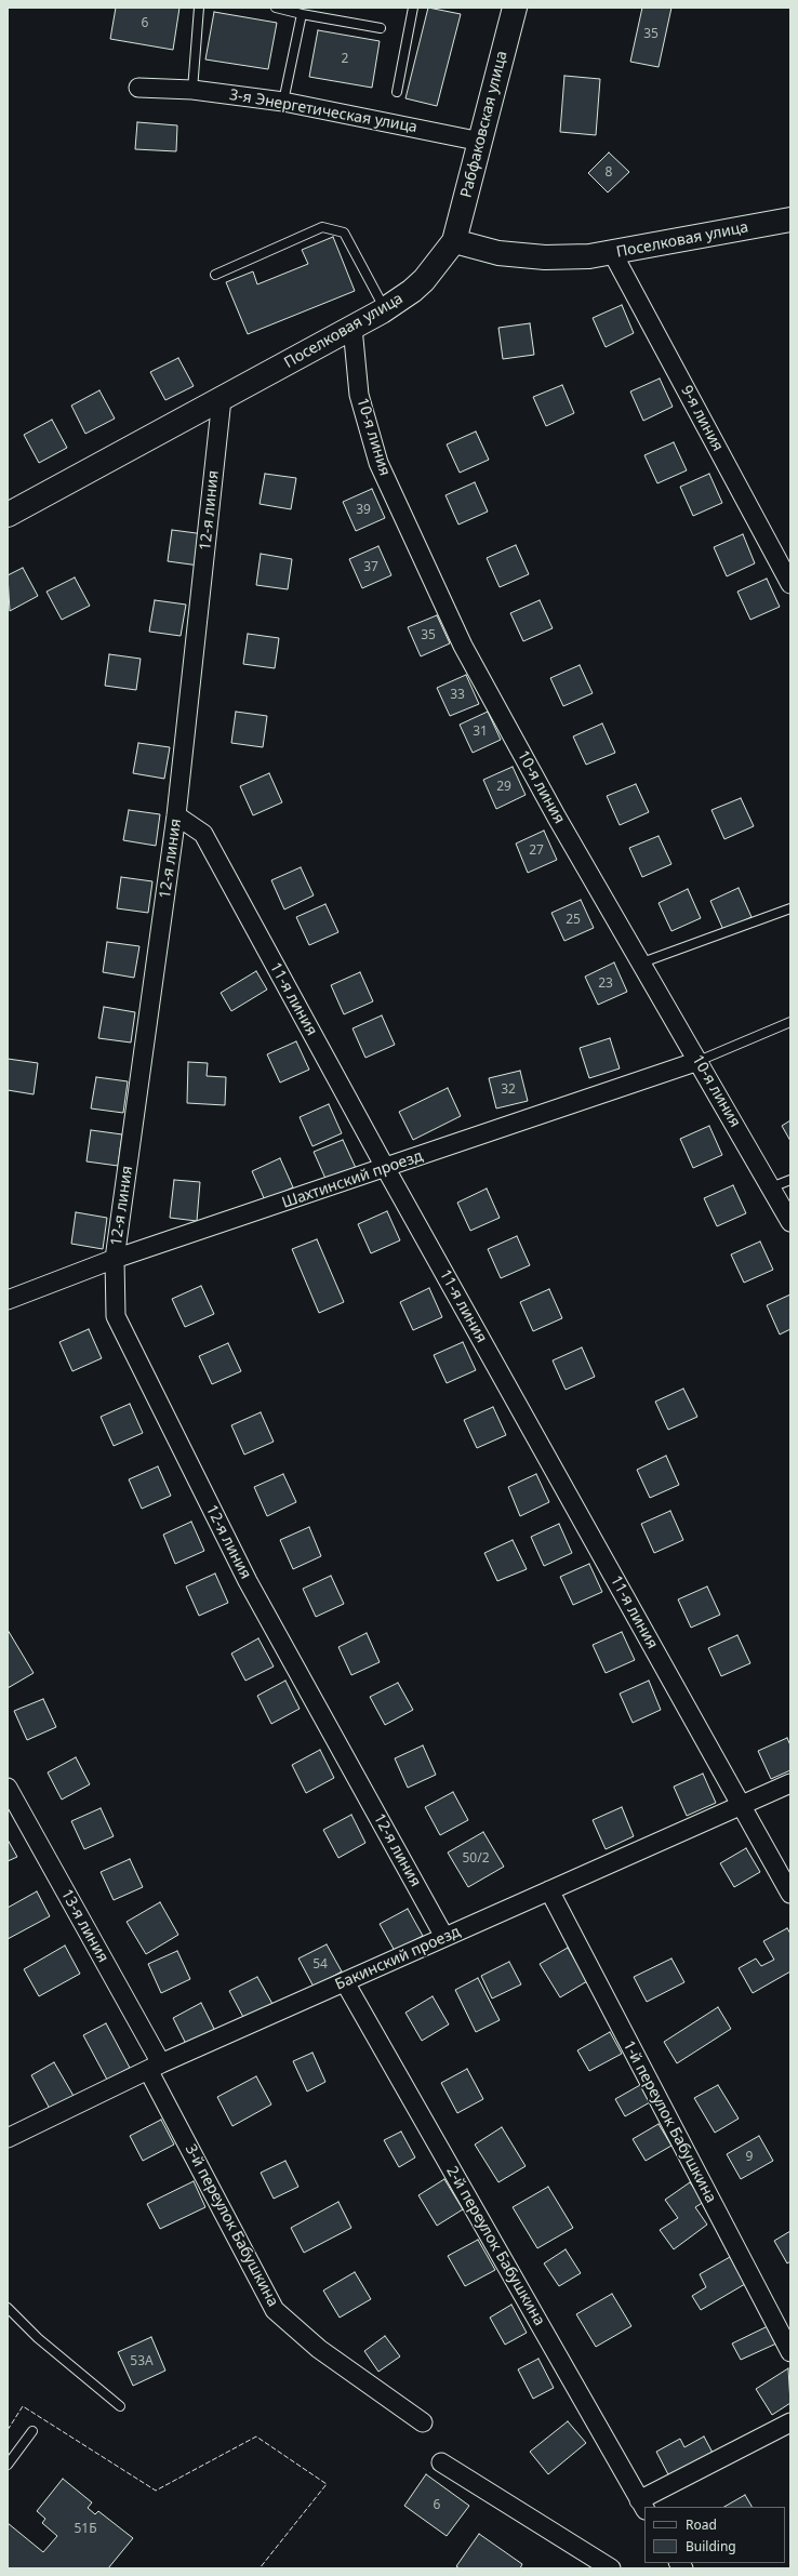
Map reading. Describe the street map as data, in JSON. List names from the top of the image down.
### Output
{
  "streets": {
    "street": [
      "3-я Энергетическая улица",
      "Рабфаковская улица",
      "Поселковая улица",
      "9-я линия",
      "10-я линия",
      "12-я линия",
      "11-я линия",
      "Шахтинский проезд",
      "13-я линия",
      "Бакинский проезд",
      "1-й переулок Бабушкина",
      "3-й переулок Бабушкина",
      "2-й переулок Бабушкина"
    ]
  },
  "crossings": [
    ["3-я Энергетическая улица", "Рабфаковская улица"],
    ["Рабфаковская улица", "Поселковая улица"],
    ["Поселковая улица", "9-я линия"],
    ["Поселковая улица", "10-я линия"],
    ["Поселковая улица", "12-я линия"],
    ["10-я линия", "Шахтинский проезд"],
    ["12-я линия", "11-я линия"],
    ["12-я линия", "Шахтинский проезд"],
    ["12-я линия", "Бакинский проезд"],
    ["11-я линия", "Шахтинский проезд"],
    ["11-я линия", "Бакинский проезд"],
    ["13-я линия", "Бакинский проезд"],
    ["13-я линия", "3-й переулок Бабушкина"],
    ["Бакинский проезд", "1-й переулок Бабушкина"],
    ["Бакинский проезд", "3-й переулок Бабушкина"],
    ["Бакинский проезд", "2-й переулок Бабушкина"]
  ],
  "house_numbers": [
    "6",
    "35",
    "2",
    "8",
    "39",
    "37",
    "35",
    "33",
    "31",
    "29",
    "27",
    "25",
    "23",
    "32",
    "50/2",
    "54",
    "9",
    "53А",
    "6",
    "51Б"
  ],
  "legend": ["Road", "Building"]
}
